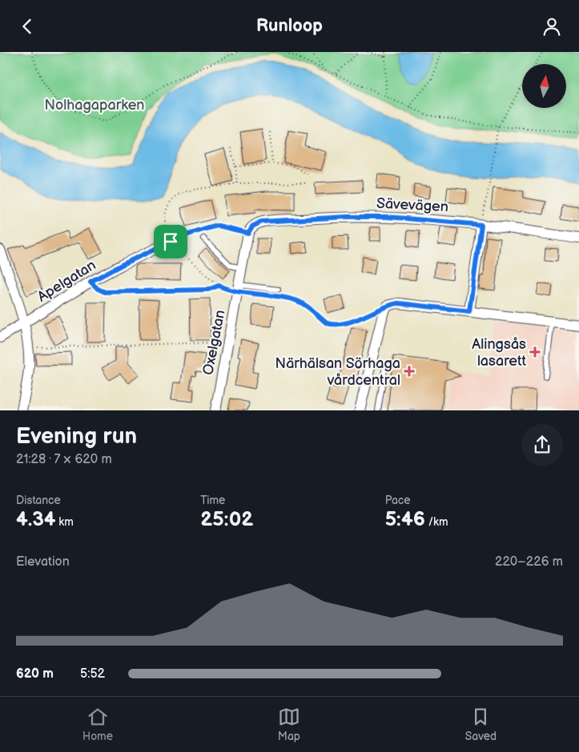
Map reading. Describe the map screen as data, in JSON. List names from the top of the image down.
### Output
{
  "streets": {
    "street": ["Sävevägen", "Apelgatan", "Oxelgatan"]
  },
  "crossings": [
    ["Sävevägen", "Oxelgatan"]
  ],
  "parks": ["Nolhagaparken"],
  "places": {
    "health": ["Alingsås lasarett", "Närhälsan Sörhaga vårdcentral"]
  },
  "north": "top",
  "page": {
    "header": "Runloop",
    "heading": ["Evening run", "21:28 · 7 × 620 m"],
    "stats": [
      ["Distance", "4.34 km"],
      ["Time", "25:02"],
      ["Pace", "5:46 /km"]
    ],
    "chart": ["Elevation", "220–226 m"],
    "list": [
      {
        "name": "620 m",
        "note": "5:52"
      }
    ],
    "tabs": ["Home", "Map", "Saved"]
  }
}
